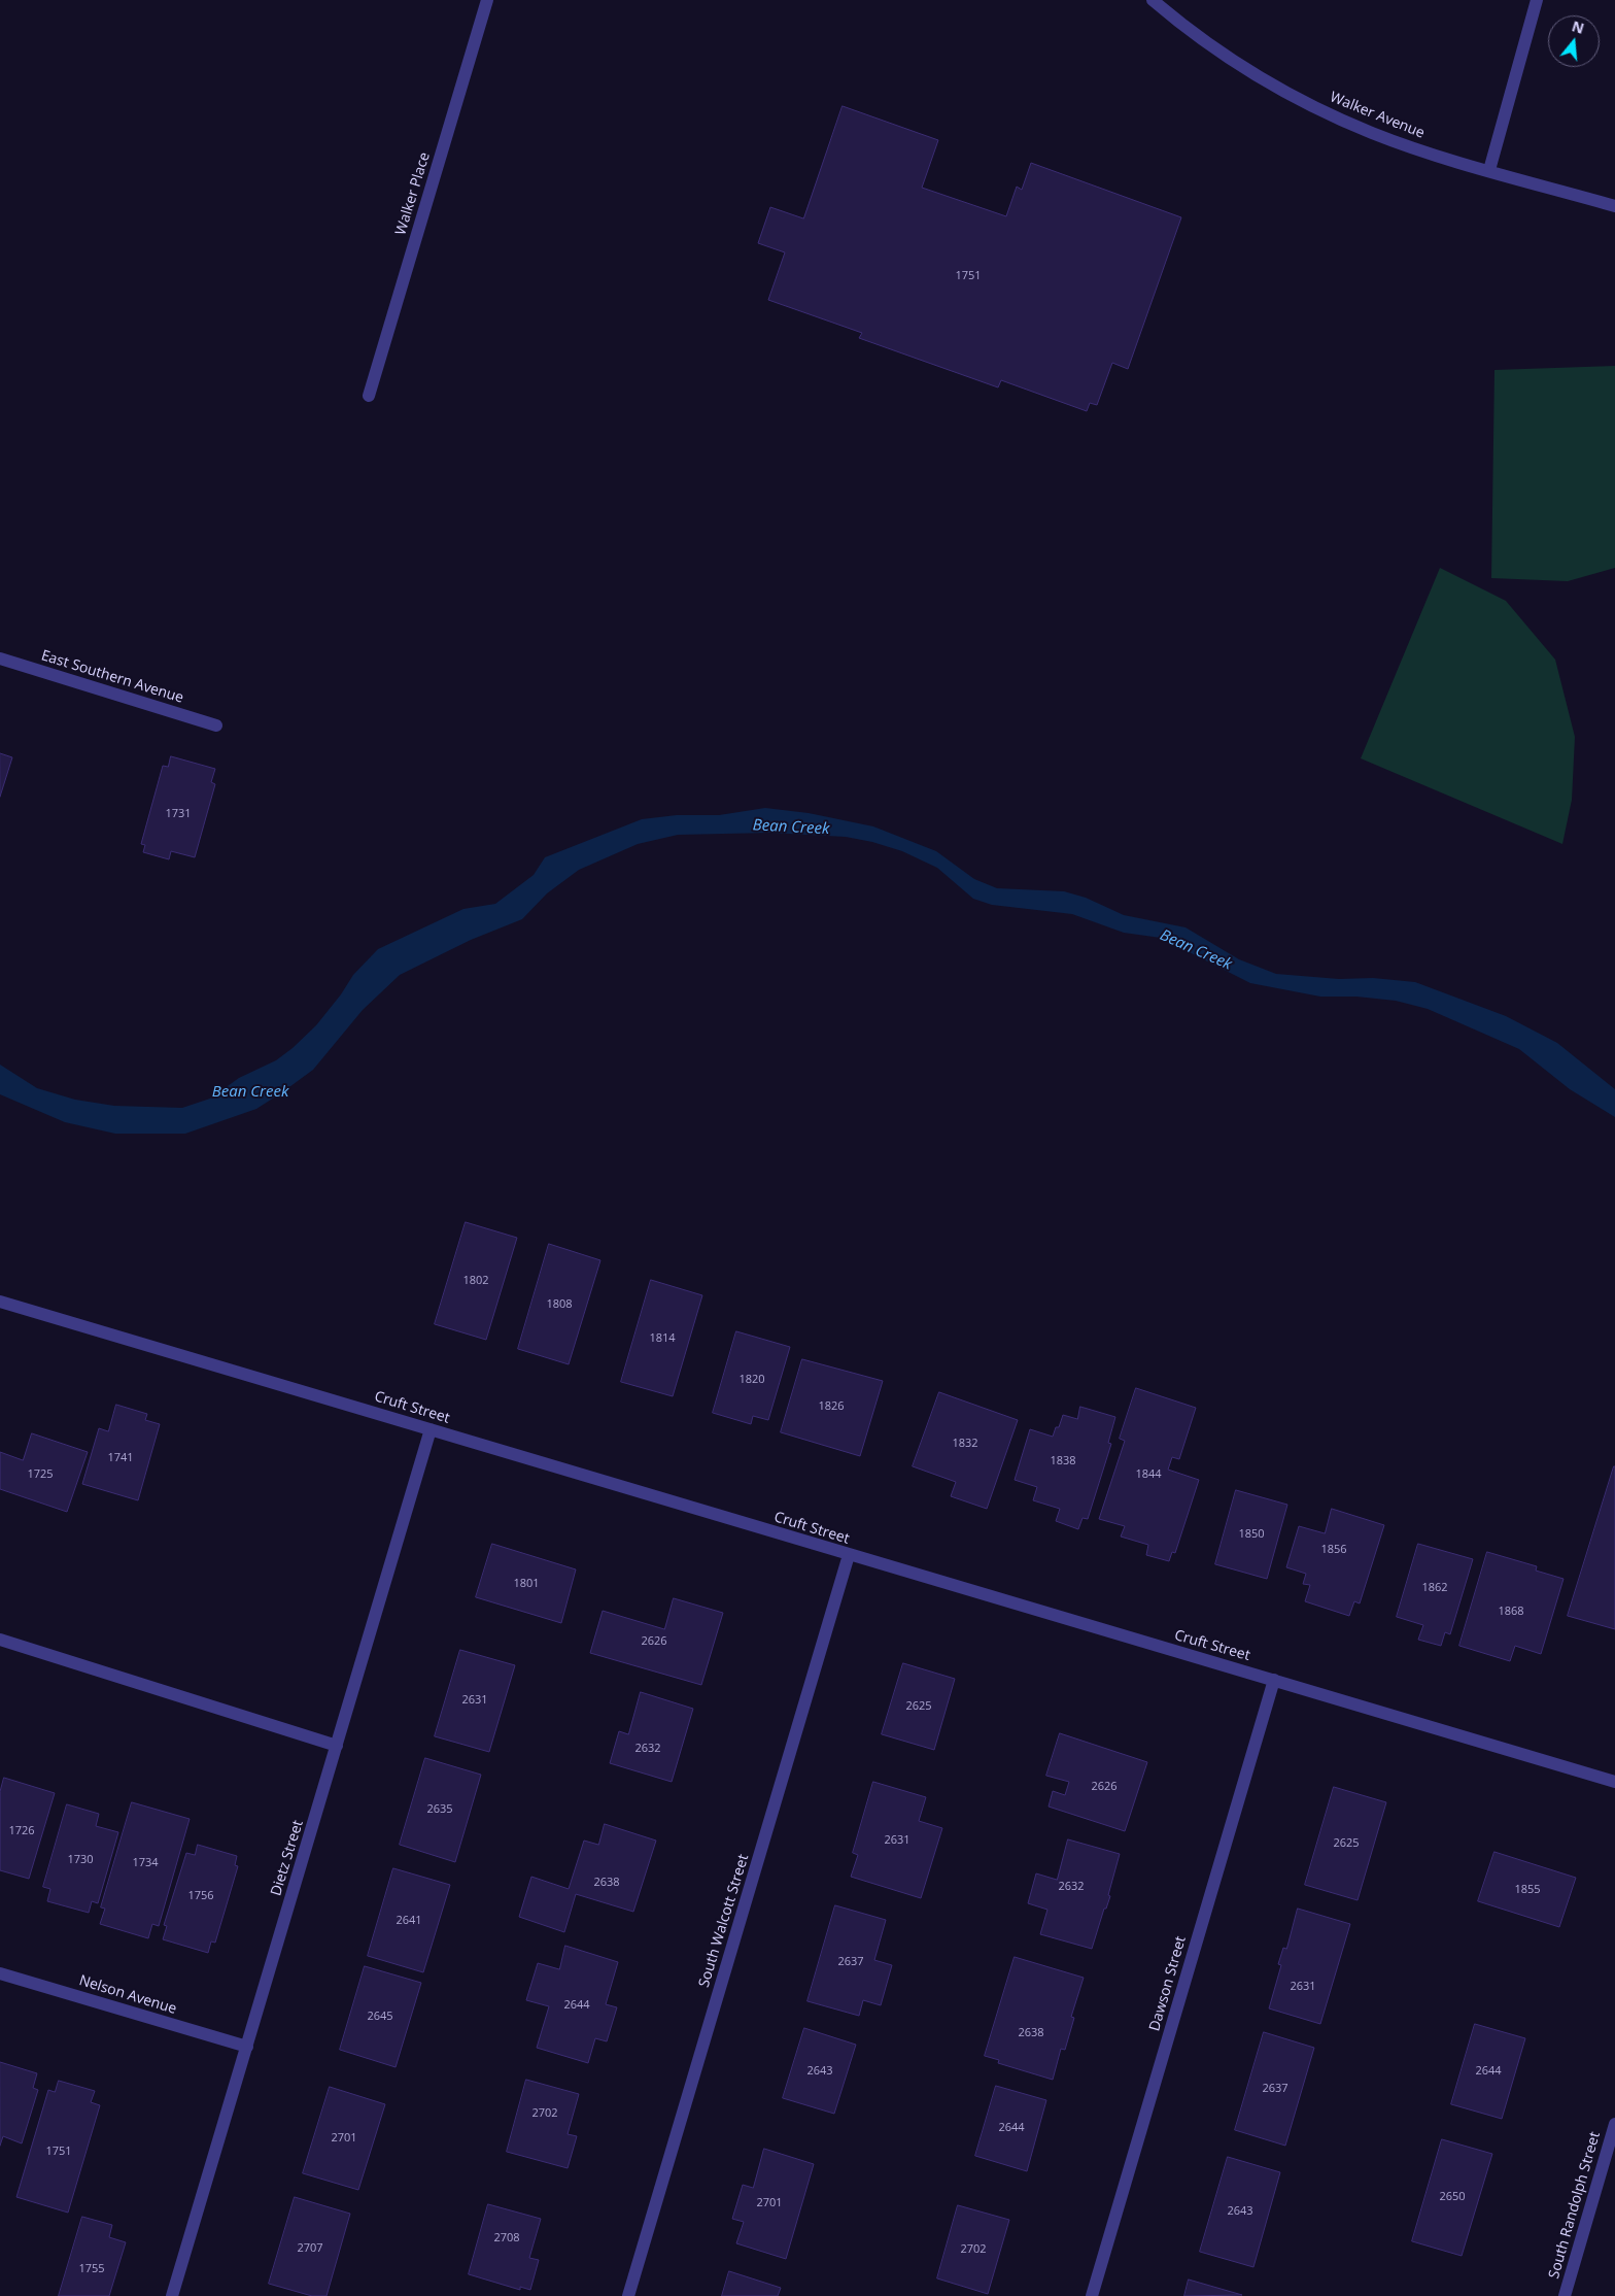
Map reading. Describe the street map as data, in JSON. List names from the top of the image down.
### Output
{
  "streets": {
    "street": [
      "Walker Avenue",
      "Walker Place",
      "East Southern Avenue",
      "Cruft Street",
      "Dietz Street",
      "South Walcott Street",
      "Dawson Street",
      "Nelson Avenue",
      "South Randolph Street"
    ]
  },
  "crossings": [
    ["Cruft Street", "Dietz Street"],
    ["Cruft Street", "South Walcott Street"],
    ["Cruft Street", "Dawson Street"],
    ["Dietz Street", "Nelson Avenue"]
  ],
  "water": ["Bean Creek"],
  "house_numbers": [
    "1751",
    "1731",
    "1802",
    "1808",
    "1814",
    "1820",
    "1826",
    "1832",
    "1741",
    "1838",
    "1725",
    "1844",
    "1850",
    "1856",
    "1801",
    "1862",
    "1868",
    "2626",
    "2631",
    "2625",
    "2632",
    "2626",
    "2635",
    "1726",
    "2631",
    "2625",
    "1730",
    "1734",
    "2638",
    "2632",
    "1855",
    "1756",
    "2641",
    "2637",
    "2631",
    "2644",
    "2645",
    "2638",
    "2643",
    "2644",
    "2637",
    "2702",
    "2644",
    "2701",
    "1751",
    "2650",
    "2701",
    "2643",
    "2708",
    "2707",
    "2702",
    "1755"
  ],
  "north": "top"
}
